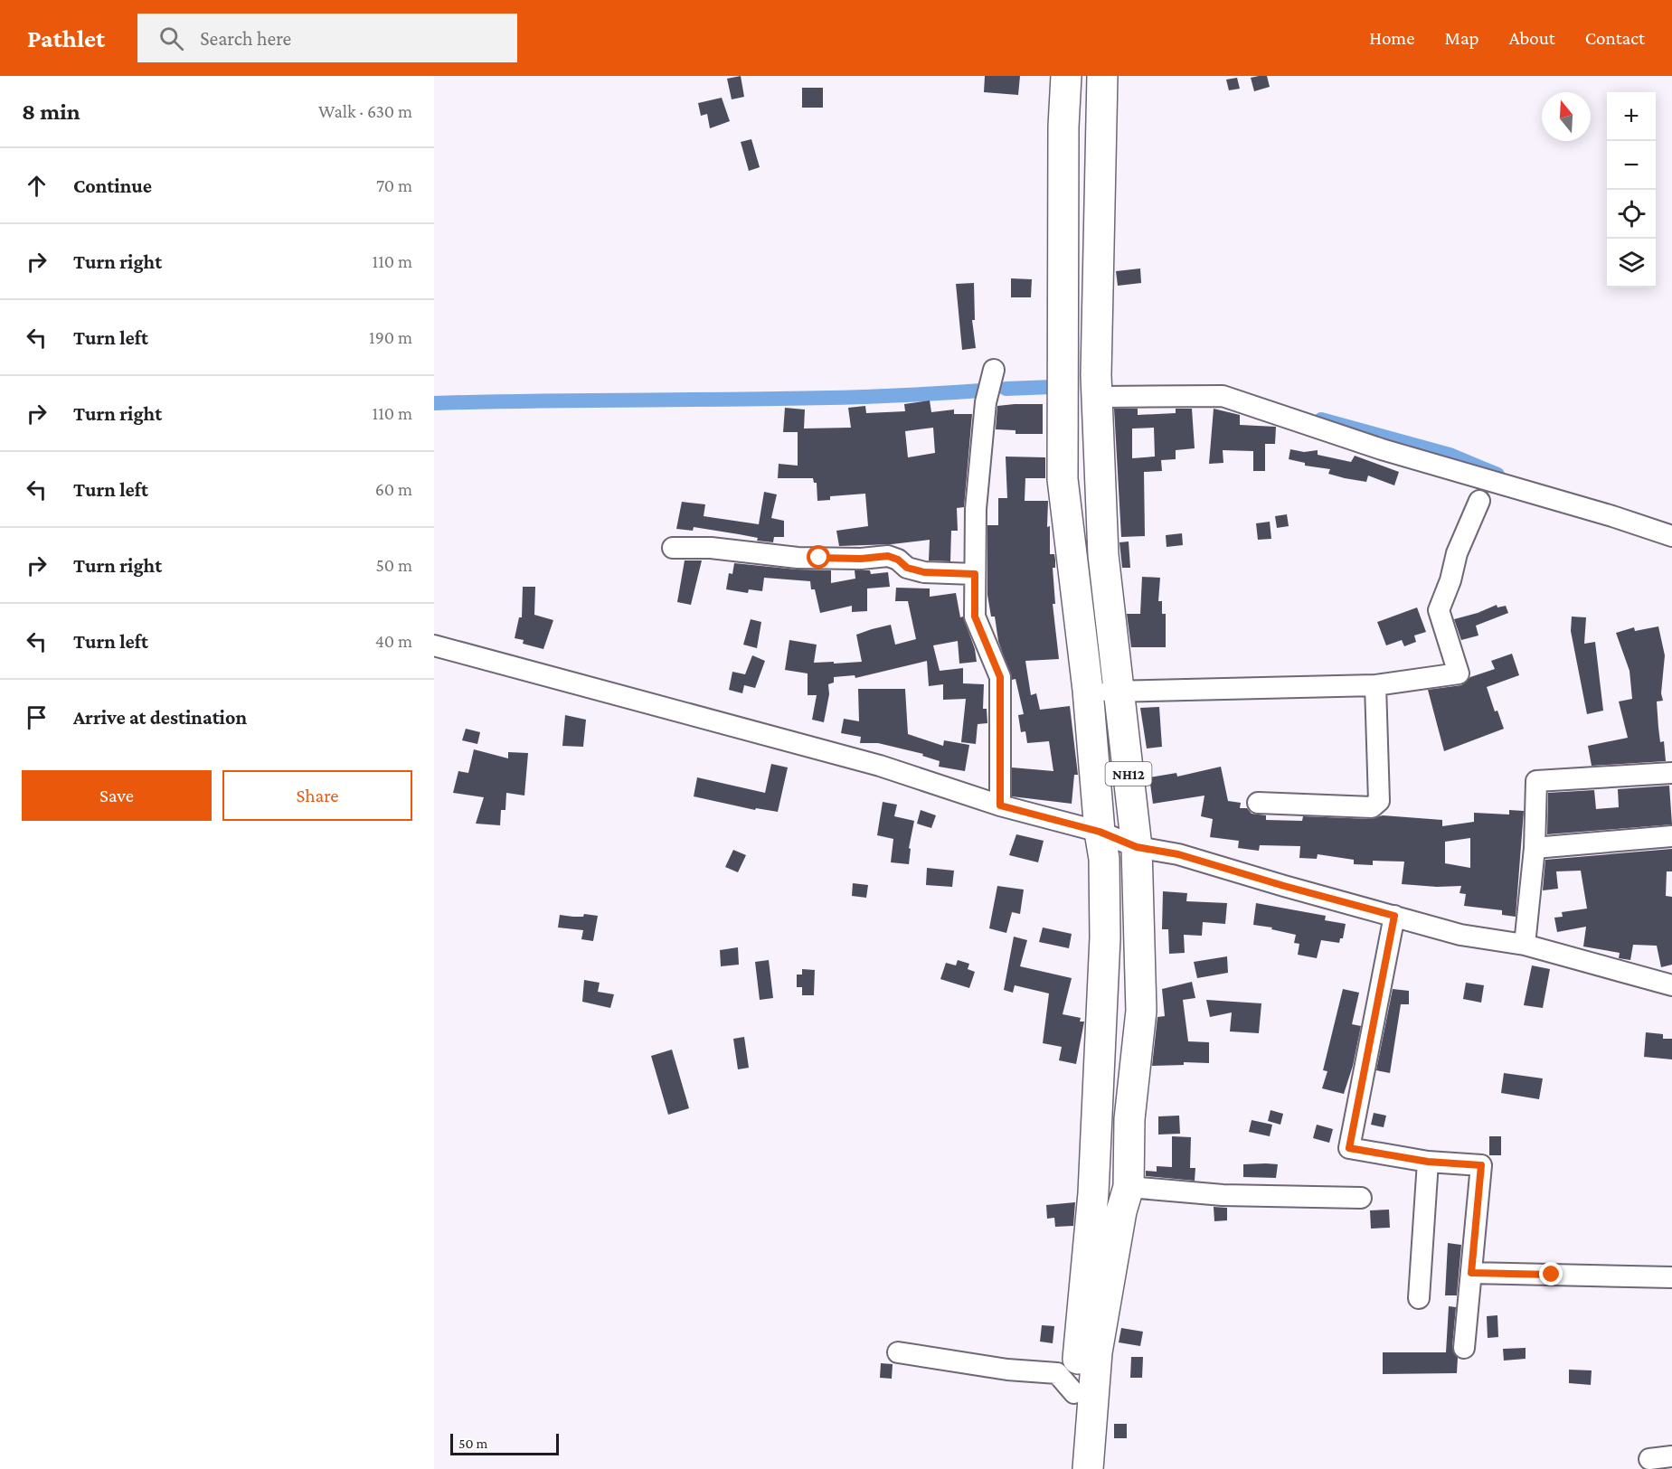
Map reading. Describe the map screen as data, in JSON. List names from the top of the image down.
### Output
{
  "streets": {
    "highway": ["NH12"]
  },
  "scale_bar": "50 m",
  "north": "top",
  "page": {
    "header": "Pathlet",
    "search": "Search here",
    "nav": [
      "Home",
      "Map",
      "About",
      "Contact"
    ],
    "heading": ["8 min", "Walk · 630 m"],
    "map_buttons": ["+", "−"],
    "list": [
      ["Continue", "70 m"],
      ["Turn right", "110 m"],
      ["Turn left", "190 m"],
      ["Turn right", "110 m"],
      ["Turn left", "60 m"],
      ["Turn right", "50 m"],
      ["Turn left", "40 m"],
      "Arrive at destination"
    ],
    "buttons": ["Save", "Share"],
    "scale": "50 m"
  }
}
